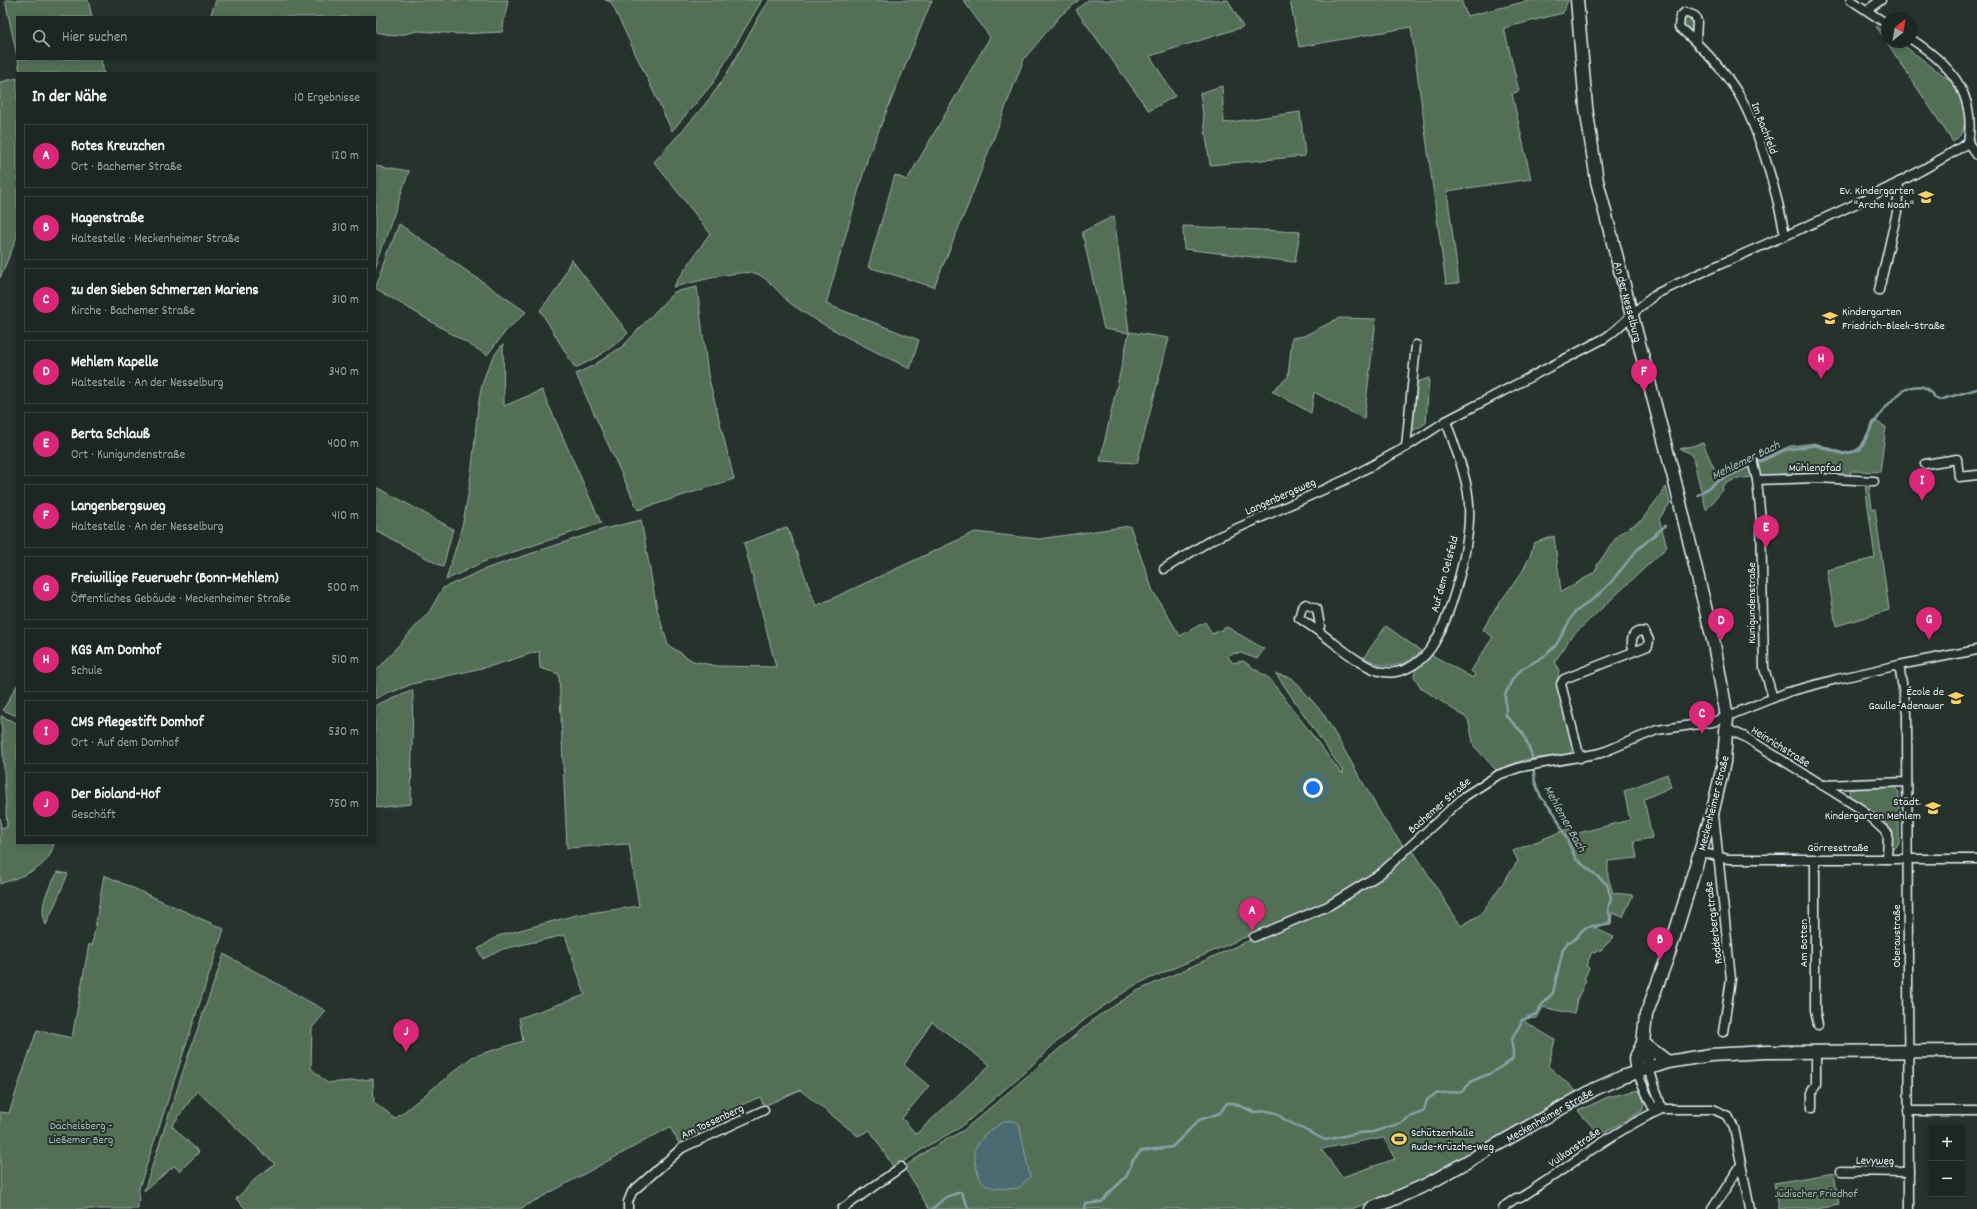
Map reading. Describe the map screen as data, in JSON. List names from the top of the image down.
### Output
{
  "streets": {
    "street": [
      "Im Bachfeld",
      "An der Nesselburg",
      "Mühlenpfad",
      "Langenbergsweg",
      "Auf dem Oelsfeld",
      "Kunigundenstraße",
      "Heinrichstraße",
      "Meckenheimer Straße",
      "Bachemer Straße",
      "Görresstraße",
      "Rodderbergstraße",
      "Oberaustraße",
      "Am Botten",
      "Am Tossenberg",
      "Vulkanstraße",
      "Levyweg"
    ]
  },
  "crossings": [
    ["Im Bachfeld", "Langenbergsweg"],
    ["An der Nesselburg", "Langenbergsweg"],
    ["An der Nesselburg", "Meckenheimer Straße"],
    ["An der Nesselburg", "Bachemer Straße"],
    ["Mühlenpfad", "Kunigundenstraße"],
    ["Langenbergsweg", "Auf dem Oelsfeld"],
    ["Heinrichstraße", "Meckenheimer Straße"],
    ["Heinrichstraße", "Görresstraße"],
    ["Meckenheimer Straße", "Bachemer Straße"],
    ["Meckenheimer Straße", "Görresstraße"],
    ["Meckenheimer Straße", "Rodderbergstraße"],
    ["Görresstraße", "Rodderbergstraße"],
    ["Görresstraße", "Oberaustraße"],
    ["Görresstraße", "Am Botten"],
    ["Oberaustraße", "Levyweg"]
  ],
  "water": ["Mehlemer Bach"],
  "parks": ["Dächelsberg - Ließemer Berg", "Jüdischer Friedhof"],
  "places": {
    "school or university": [
      "Ev. Kindergarten \"Arche Noah\"",
      "Kindergarten Friedrich-Bleek-Straße",
      "École de Gaulle-Adenauer",
      "Städt. Kindergarten Mehlem"
    ],
    "sports": ["Schützenhalle Rude-Krüzche-Weg"]
  },
  "north": "top right",
  "page": {
    "search": "Hier suchen",
    "heading": ["In der Nähe", "10 Ergebnisse"],
    "list": [
      {
        "mark": "A",
        "name": "Rotes Kreuzchen",
        "note": "Ort · Bachemer Straße",
        "value": "120 m"
      },
      {
        "mark": "B",
        "name": "Hagenstraße",
        "note": "Haltestelle · Meckenheimer Straße",
        "value": "310 m"
      },
      {
        "mark": "C",
        "name": "zu den Sieben Schmerzen Mariens",
        "note": "Kirche · Bachemer Straße",
        "value": "310 m"
      },
      {
        "mark": "D",
        "name": "Mehlem Kapelle",
        "note": "Haltestelle · An der Nesselburg",
        "value": "340 m"
      },
      {
        "mark": "E",
        "name": "Berta Schlauß",
        "note": "Ort · Kunigundenstraße",
        "value": "400 m"
      },
      {
        "mark": "F",
        "name": "Langenbergsweg",
        "note": "Haltestelle · An der Nesselburg",
        "value": "410 m"
      },
      {
        "mark": "G",
        "name": "Freiwillige Feuerwehr (Bonn-Mehlem)",
        "note": "Öffentliches Gebäude · Meckenheimer Straße",
        "value": "500 m"
      },
      {
        "mark": "H",
        "name": "KGS Am Domhof",
        "note": "Schule",
        "value": "510 m"
      },
      {
        "mark": "I",
        "name": "CMS Pflegestift Domhof",
        "note": "Ort · Auf dem Domhof",
        "value": "530 m"
      },
      {
        "mark": "J",
        "name": "Der Bioland-Hof",
        "note": "Geschäft",
        "value": "750 m"
      }
    ],
    "pins": [
      "H",
      "F",
      "I",
      "E",
      "G",
      "D",
      "C",
      "A",
      "B",
      "J"
    ],
    "map_buttons": ["+", "−"]
  }
}
